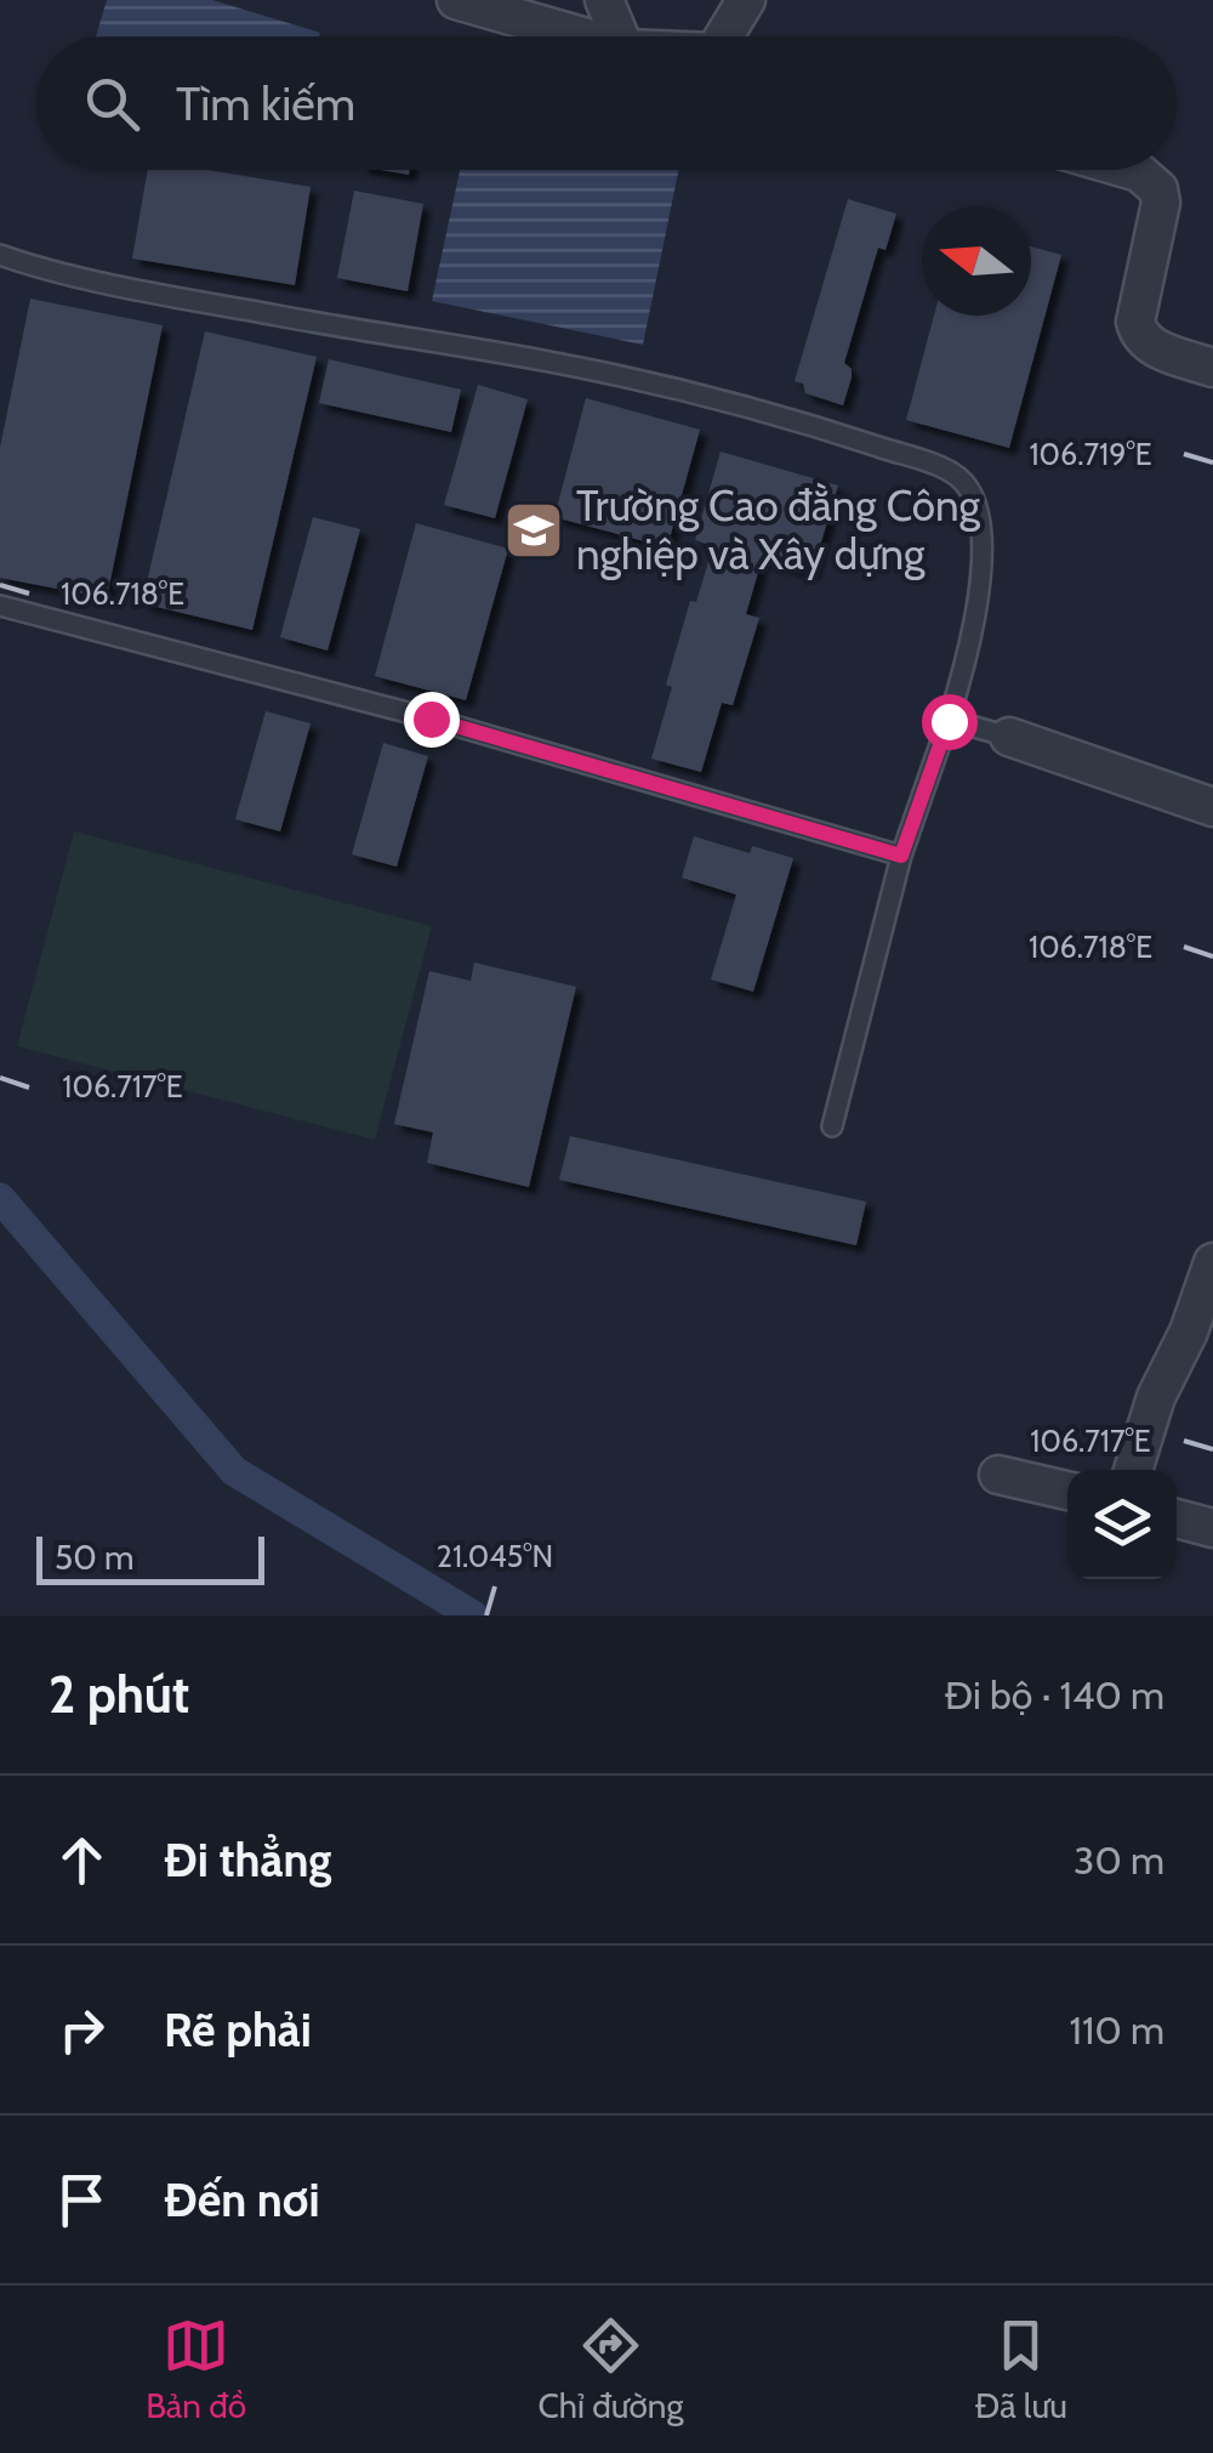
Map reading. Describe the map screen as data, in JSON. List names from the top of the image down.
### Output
{
  "places": {
    "school or university": ["Trường Cao đằng Công nghiệp và Xây dựng"]
  },
  "scale_bar": "50 m",
  "north": "left",
  "page": {
    "search": "Tìm kiếm",
    "scale": "50 m",
    "heading": ["2 phút", "Đi bộ · 140 m"],
    "list": [
      ["Đi thẳng", "30 m"],
      ["Rẽ phải", "110 m"],
      "Đến nơi"
    ],
    "nav": ["Bản đồ", "Chỉ đường", "Đã lưu"]
  },
  "coordinates": [
    "106.719°E",
    "106.718°E",
    "106.717°E",
    "21.045°N"
  ]
}
